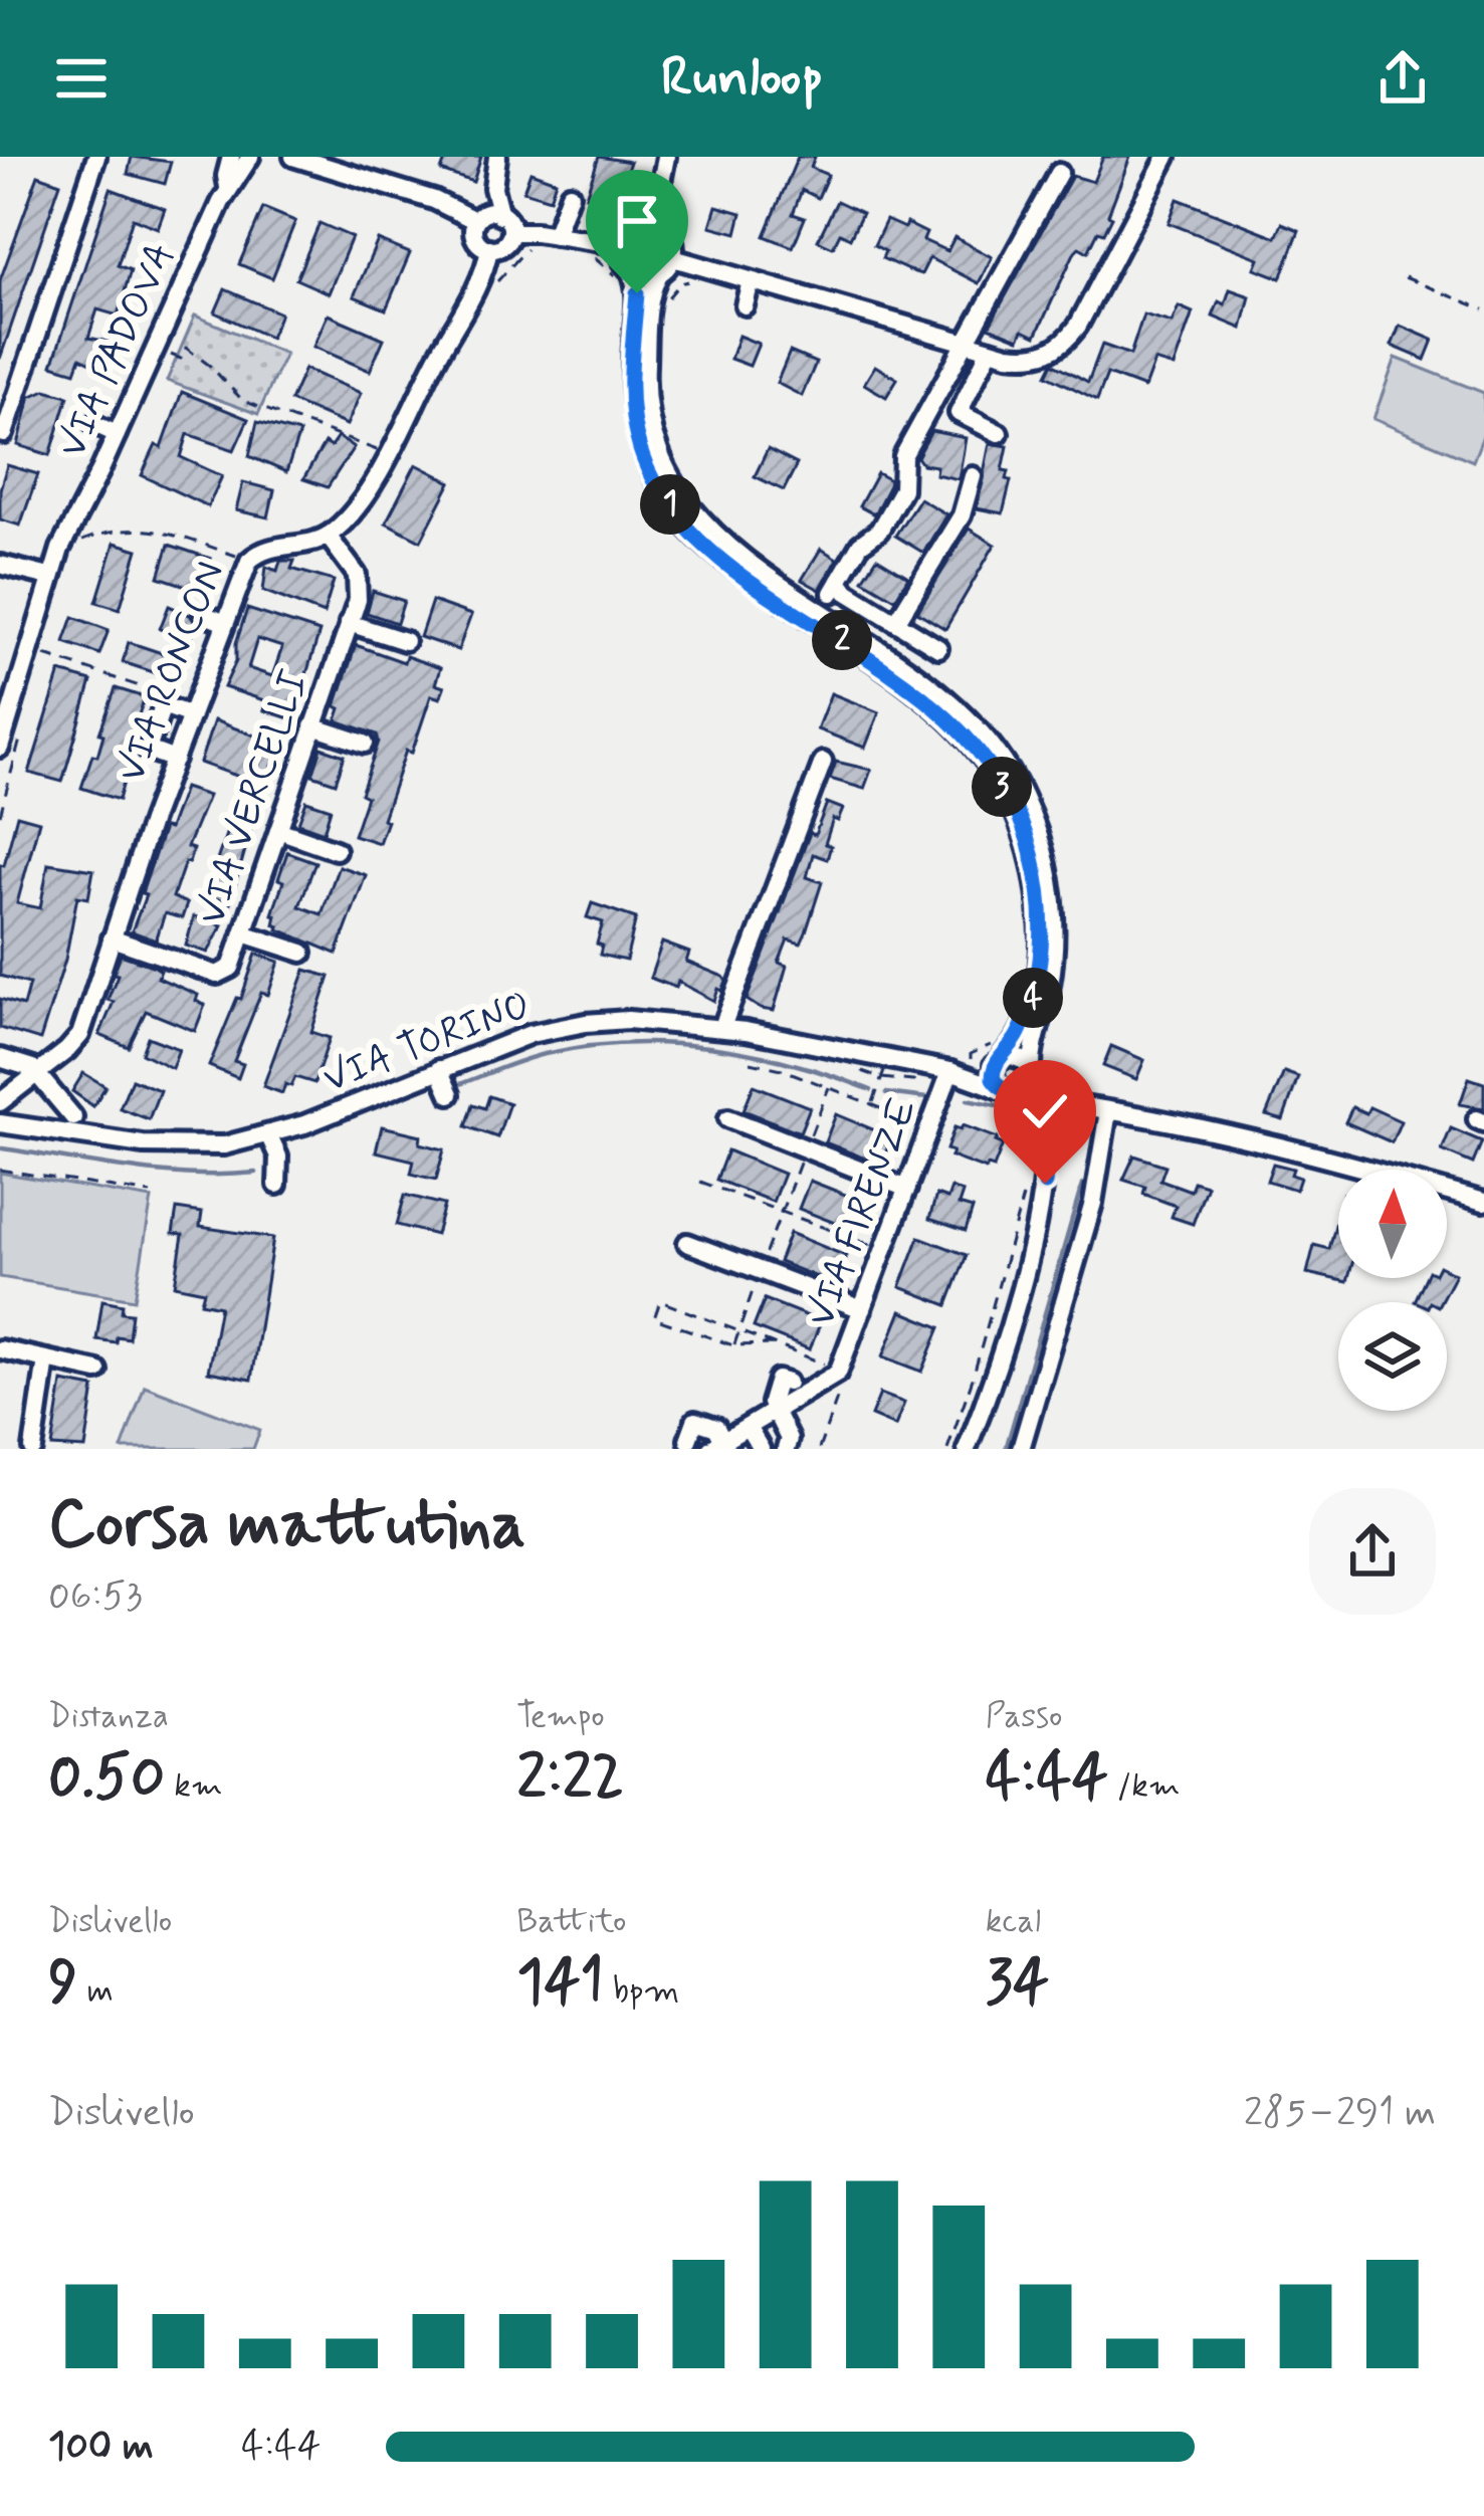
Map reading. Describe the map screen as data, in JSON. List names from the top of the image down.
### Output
{
  "streets": {
    "street": [
      "VIA PADOVA",
      "VIA RONCON",
      "VIA VERCELLI",
      "VIA TORINO",
      "VIA FIRENZE"
    ]
  },
  "crossings": [
    ["VIA RONCON", "VIA VERCELLI"],
    ["VIA TORINO", "VIA FIRENZE"]
  ],
  "north": "top",
  "page": {
    "header": "Runloop",
    "pins": [
      "1",
      "2",
      "3",
      "4"
    ],
    "heading": ["Corsa mattutina", "06:53"],
    "stats": [
      ["Distanza", "0.50 km"],
      ["Tempo", "2:22"],
      ["Passo", "4:44 /km"],
      ["Dislivello", "9 m"],
      ["Battito", "141 bpm"],
      ["kcal", "34"]
    ],
    "chart": ["Dislivello", "285–291 m"],
    "list": [
      {
        "name": "100 m",
        "note": "4:44"
      }
    ]
  }
}
